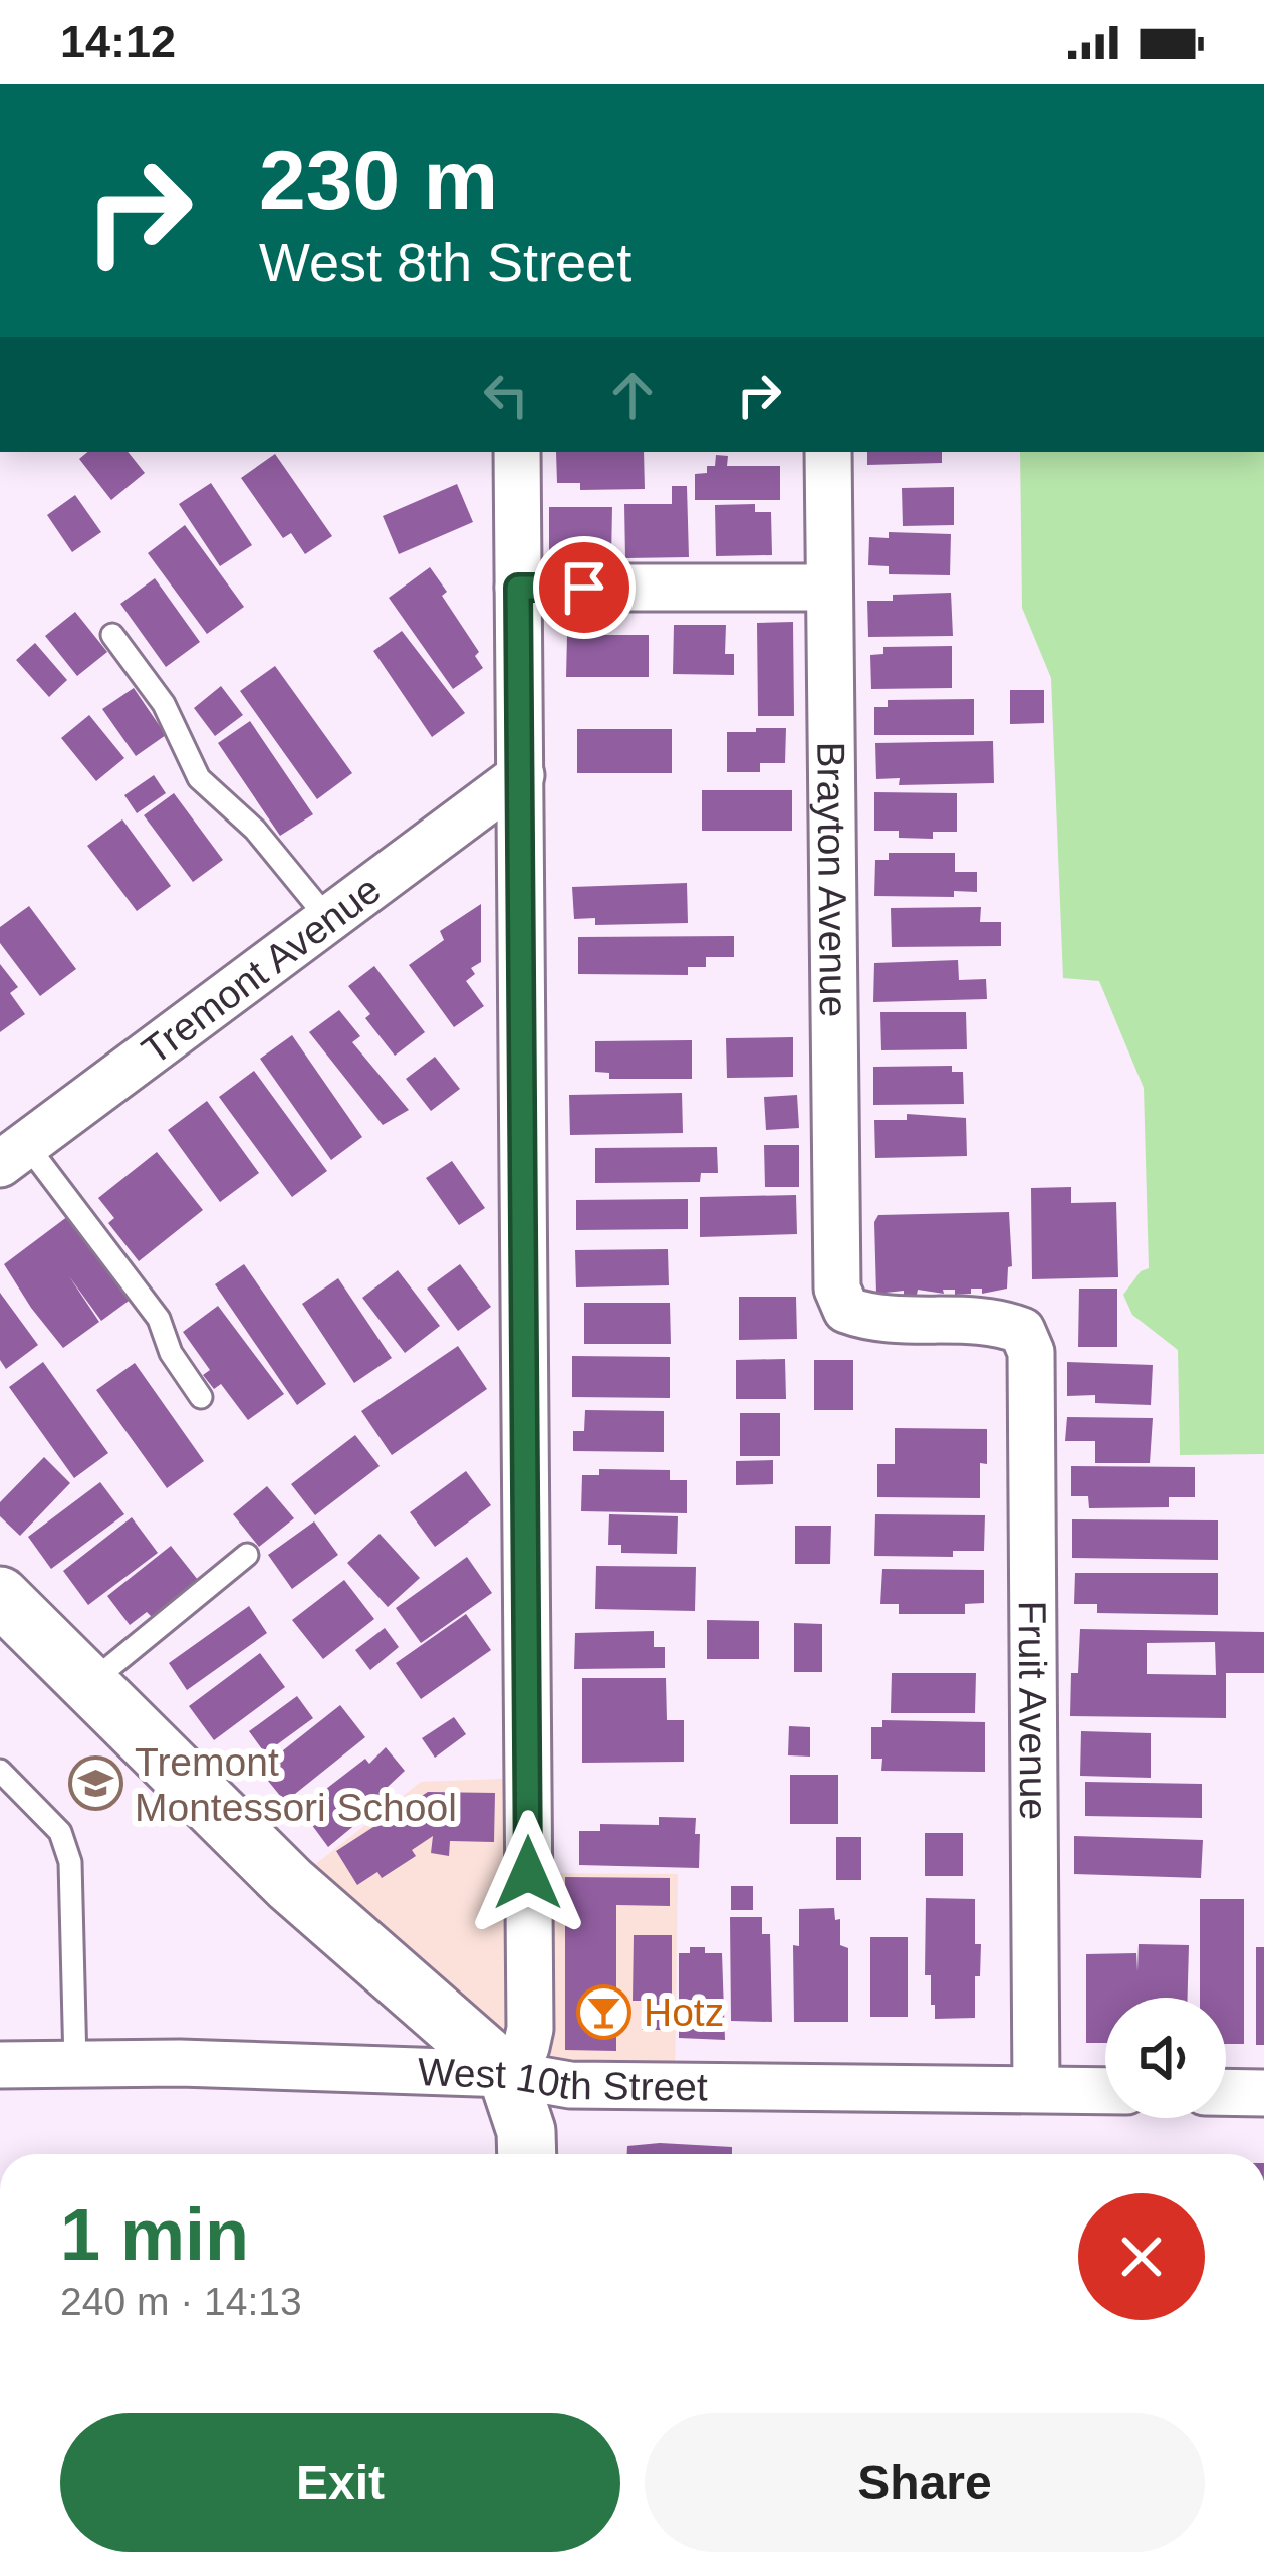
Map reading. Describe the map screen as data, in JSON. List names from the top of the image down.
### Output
{
  "streets": {
    "street": [
      "Brayton Avenue",
      "Tremont Avenue",
      "Fruit Avenue",
      "West 10th Street"
    ]
  },
  "crossings": [
    ["Brayton Avenue", "Fruit Avenue"],
    ["Fruit Avenue", "West 10th Street"]
  ],
  "places": {
    "school or university": ["Tremont Montessori School"],
    "bar": ["Hotz"]
  },
  "page": {
    "status": "14:12",
    "turn": ["230 m", "West 8th Street"],
    "heading": ["1 min", "240 m · 14:13"],
    "buttons": ["Exit", "Share"]
  }
}
